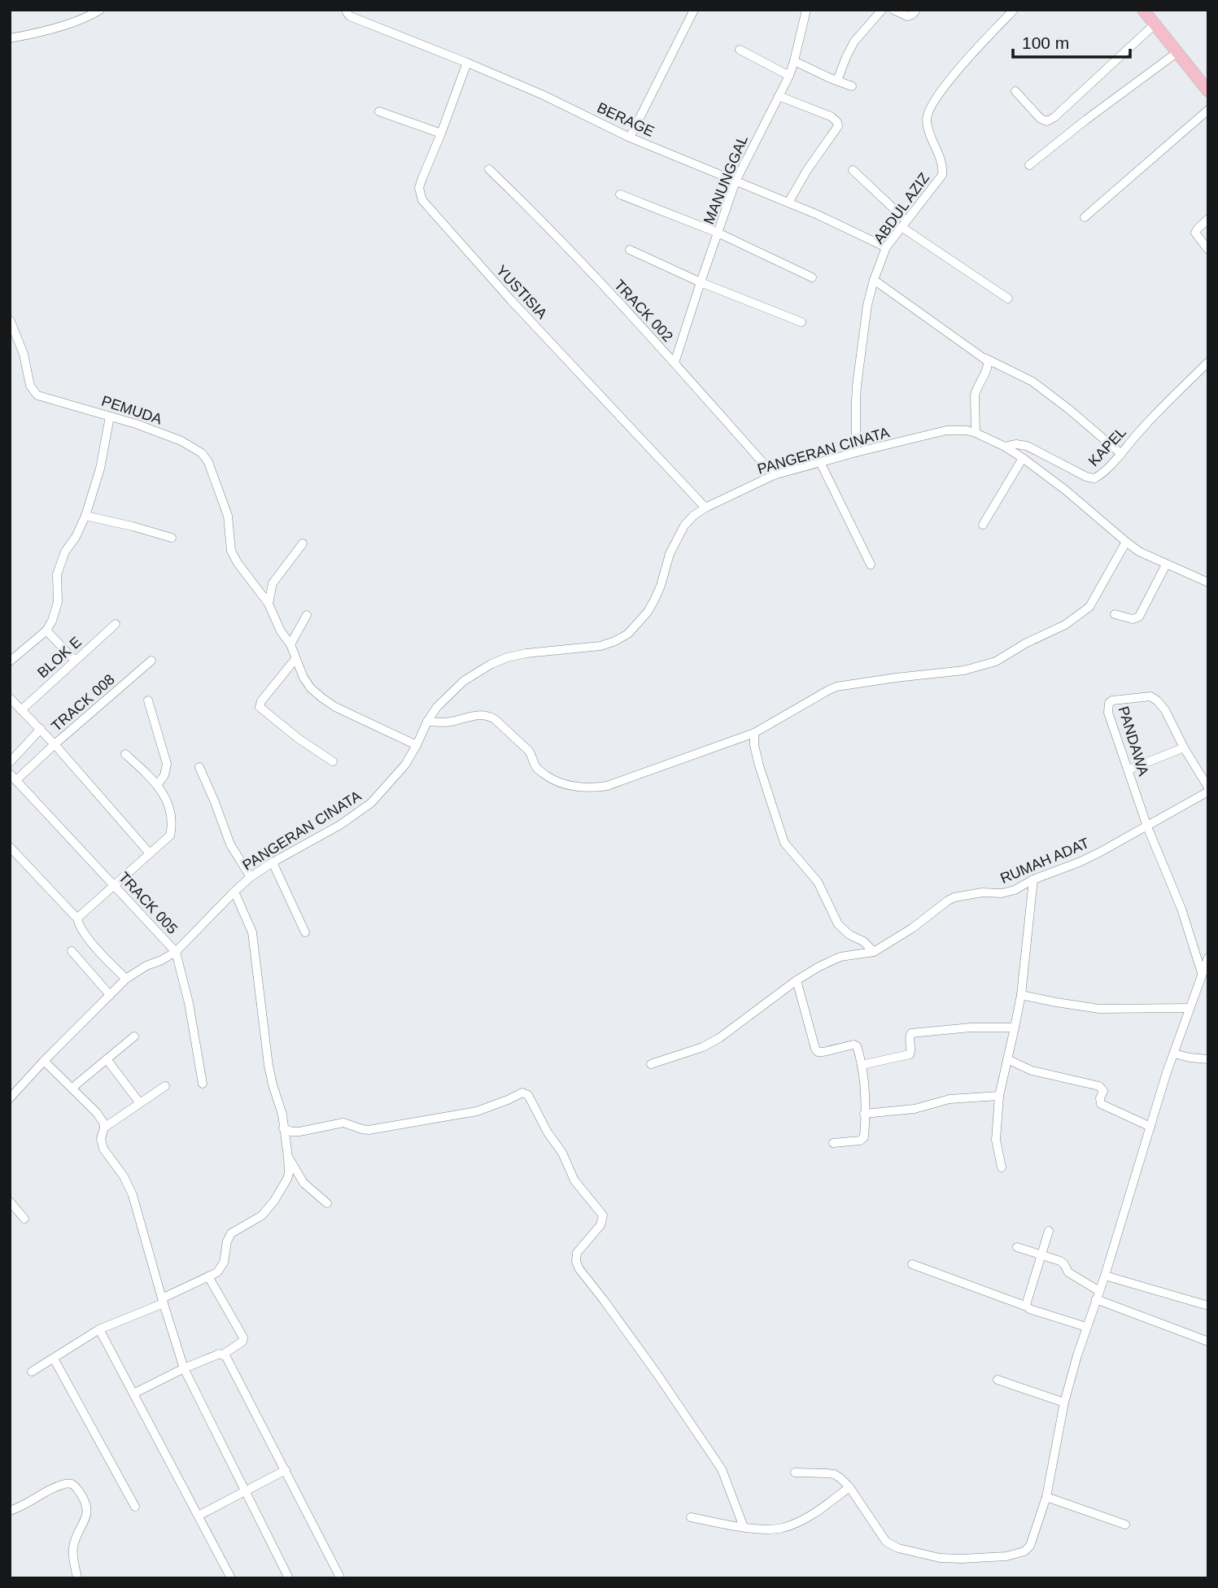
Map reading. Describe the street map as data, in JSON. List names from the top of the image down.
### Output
{
  "streets": {
    "street": [
      "BERAGE",
      "MANUNGGAL",
      "ABDUL AZIZ",
      "YUSTISIA",
      "TRACK 002",
      "PEMUDA",
      "KAPEL",
      "PANGERAN CINATA",
      "BLOK E",
      "TRACK 008",
      "PANDAWA",
      "RUMAH ADAT",
      "TRACK 005"
    ]
  },
  "crossings": [
    ["BERAGE", "MANUNGGAL"],
    ["BERAGE", "ABDUL AZIZ"],
    ["BERAGE", "YUSTISIA"],
    ["MANUNGGAL", "TRACK 002"],
    ["ABDUL AZIZ", "PANGERAN CINATA"],
    ["YUSTISIA", "PANGERAN CINATA"],
    ["TRACK 002", "PANGERAN CINATA"],
    ["KAPEL", "PANGERAN CINATA"],
    ["PANGERAN CINATA", "TRACK 005"],
    ["PANDAWA", "RUMAH ADAT"]
  ],
  "scale_bar": "100 m"
}
